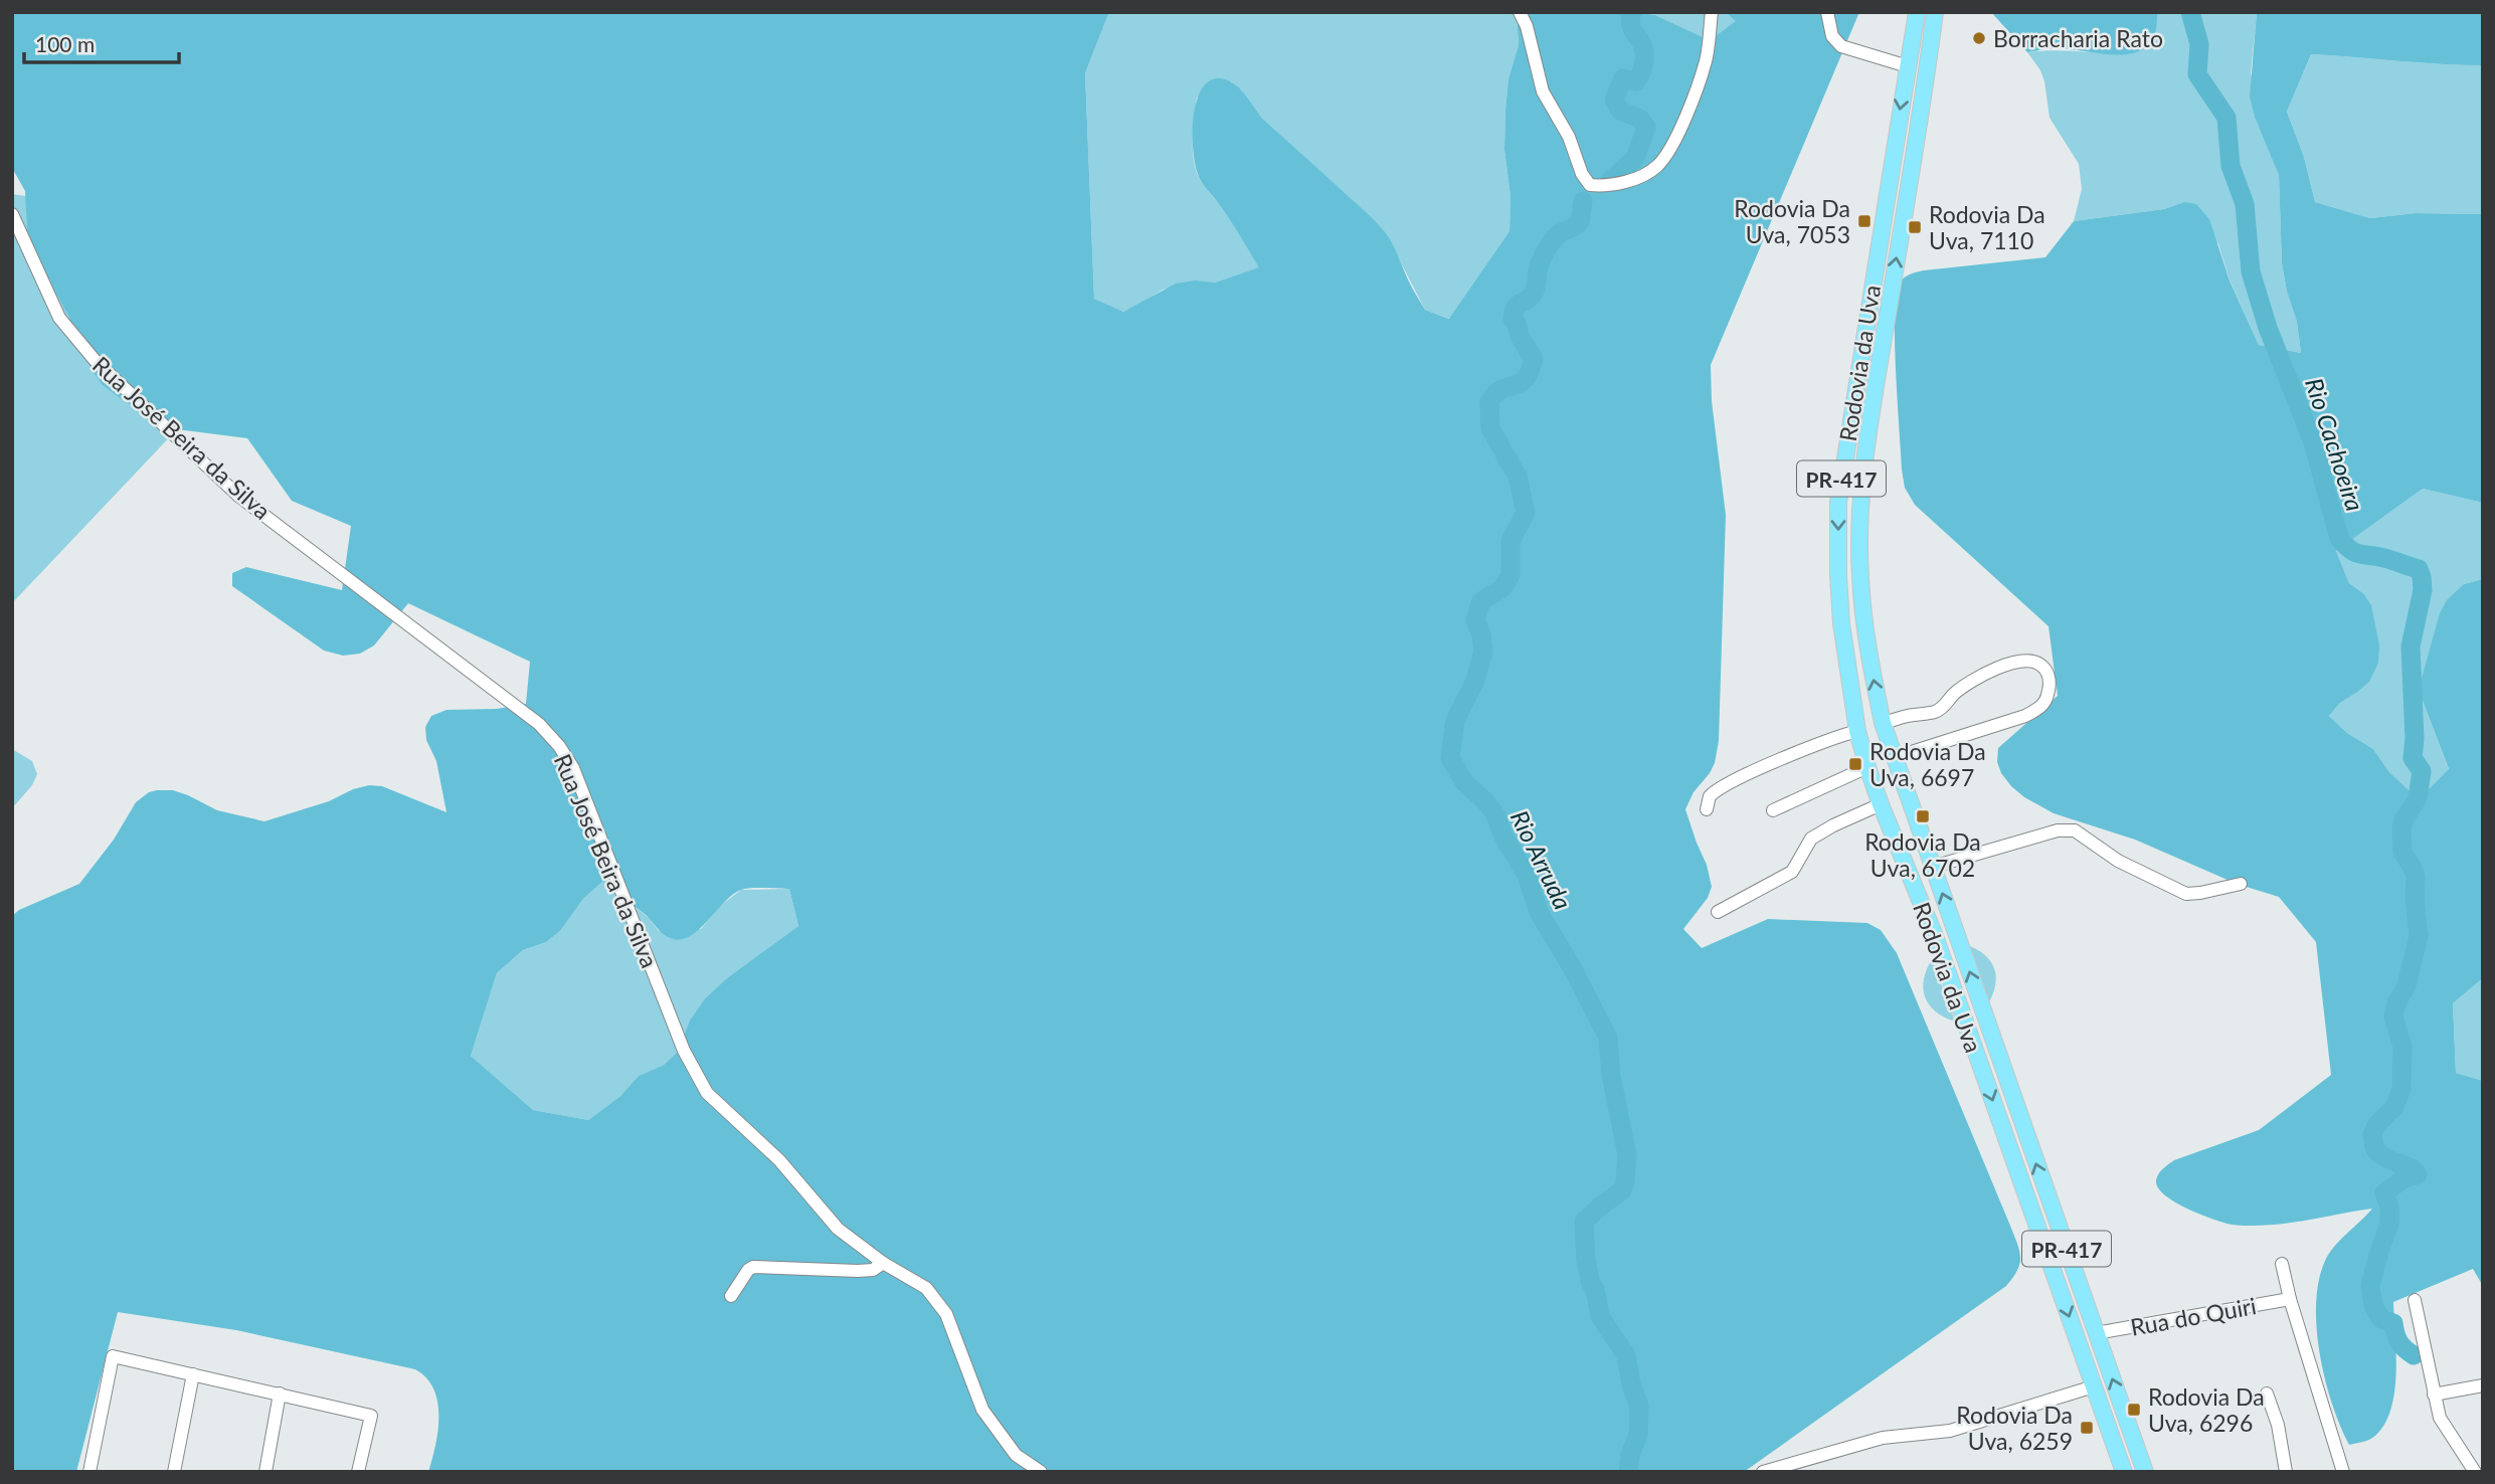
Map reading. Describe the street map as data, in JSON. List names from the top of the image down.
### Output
{
  "streets": {
    "main road": ["Rodovia da Uva", "PR-417"],
    "street": ["Rua José Beira da Silva", "Rua do Quiri"]
  },
  "crossings": [
    ["Rodovia da Uva", "Rua do Quiri"]
  ],
  "water": ["Rio Cachoeira", "Rio Arruda"],
  "places": {
    "other": ["Borracharia Rato"],
    "transit": [
      "Rodovia Da Uva, 7053",
      "Rodovia Da Uva, 7110",
      "Rodovia Da Uva, 6697",
      "Rodovia Da Uva, 6702",
      "Rodovia Da Uva, 6296",
      "Rodovia Da Uva, 6259"
    ]
  },
  "scale_bar": "100 m"
}
